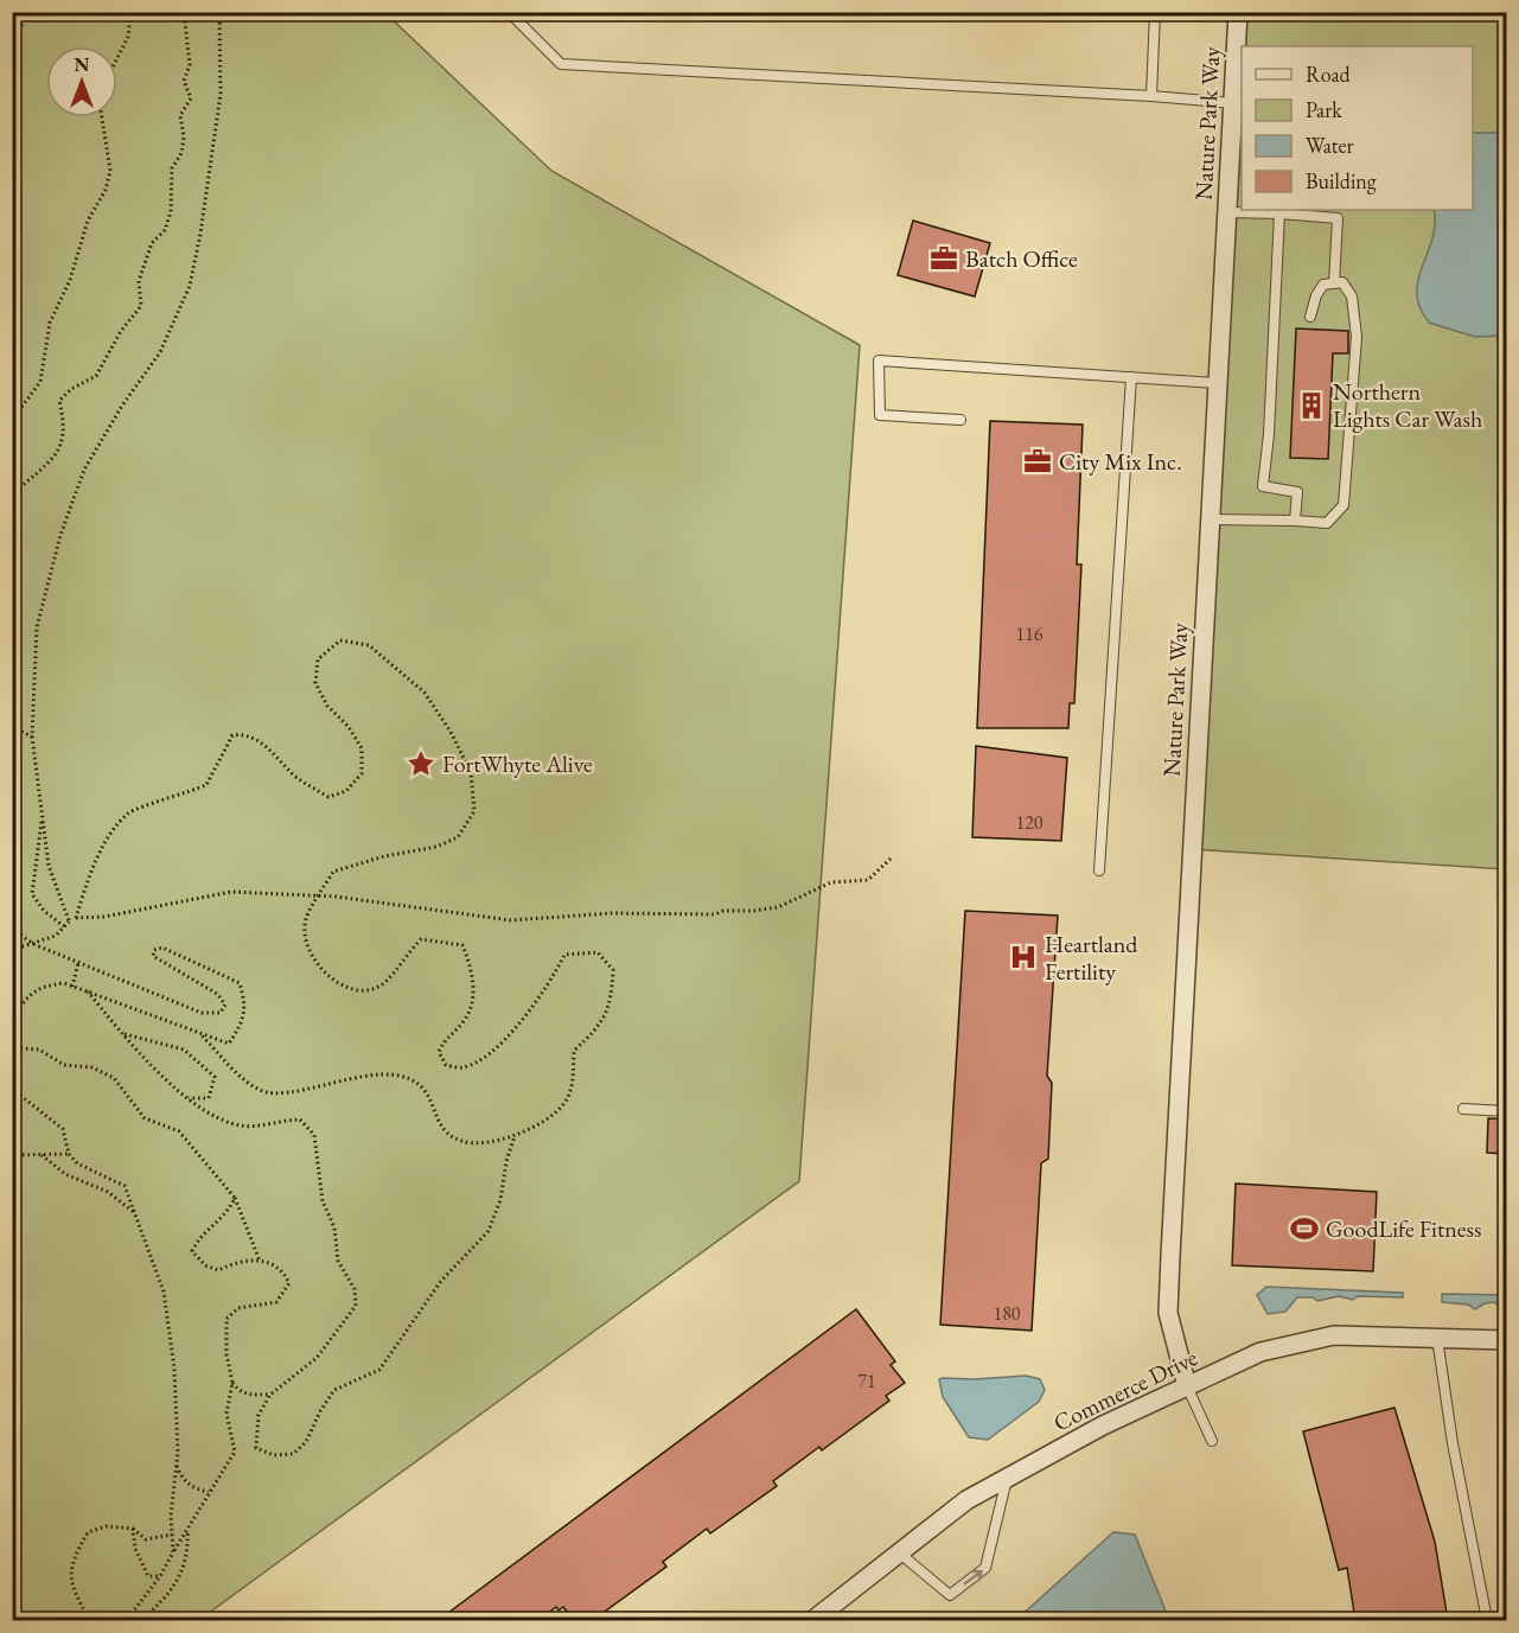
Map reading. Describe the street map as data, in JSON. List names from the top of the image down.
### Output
{
  "streets": {
    "street": ["Nature Park Way", "Commerce Drive"]
  },
  "crossings": [
    ["Nature Park Way", "Commerce Drive"]
  ],
  "places": {
    "office": ["Batch Office", "City Mix Inc."],
    "building": ["Northern Lights Car Wash"],
    "place": ["FortWhyte Alive"],
    "hospital": ["Heartland Fertility"],
    "sports": ["GoodLife Fitness"]
  },
  "house_numbers": [
    "116",
    "120",
    "180",
    "71"
  ],
  "legend": [
    "Road",
    "Park",
    "Water",
    "Building"
  ],
  "north": "top"
}
